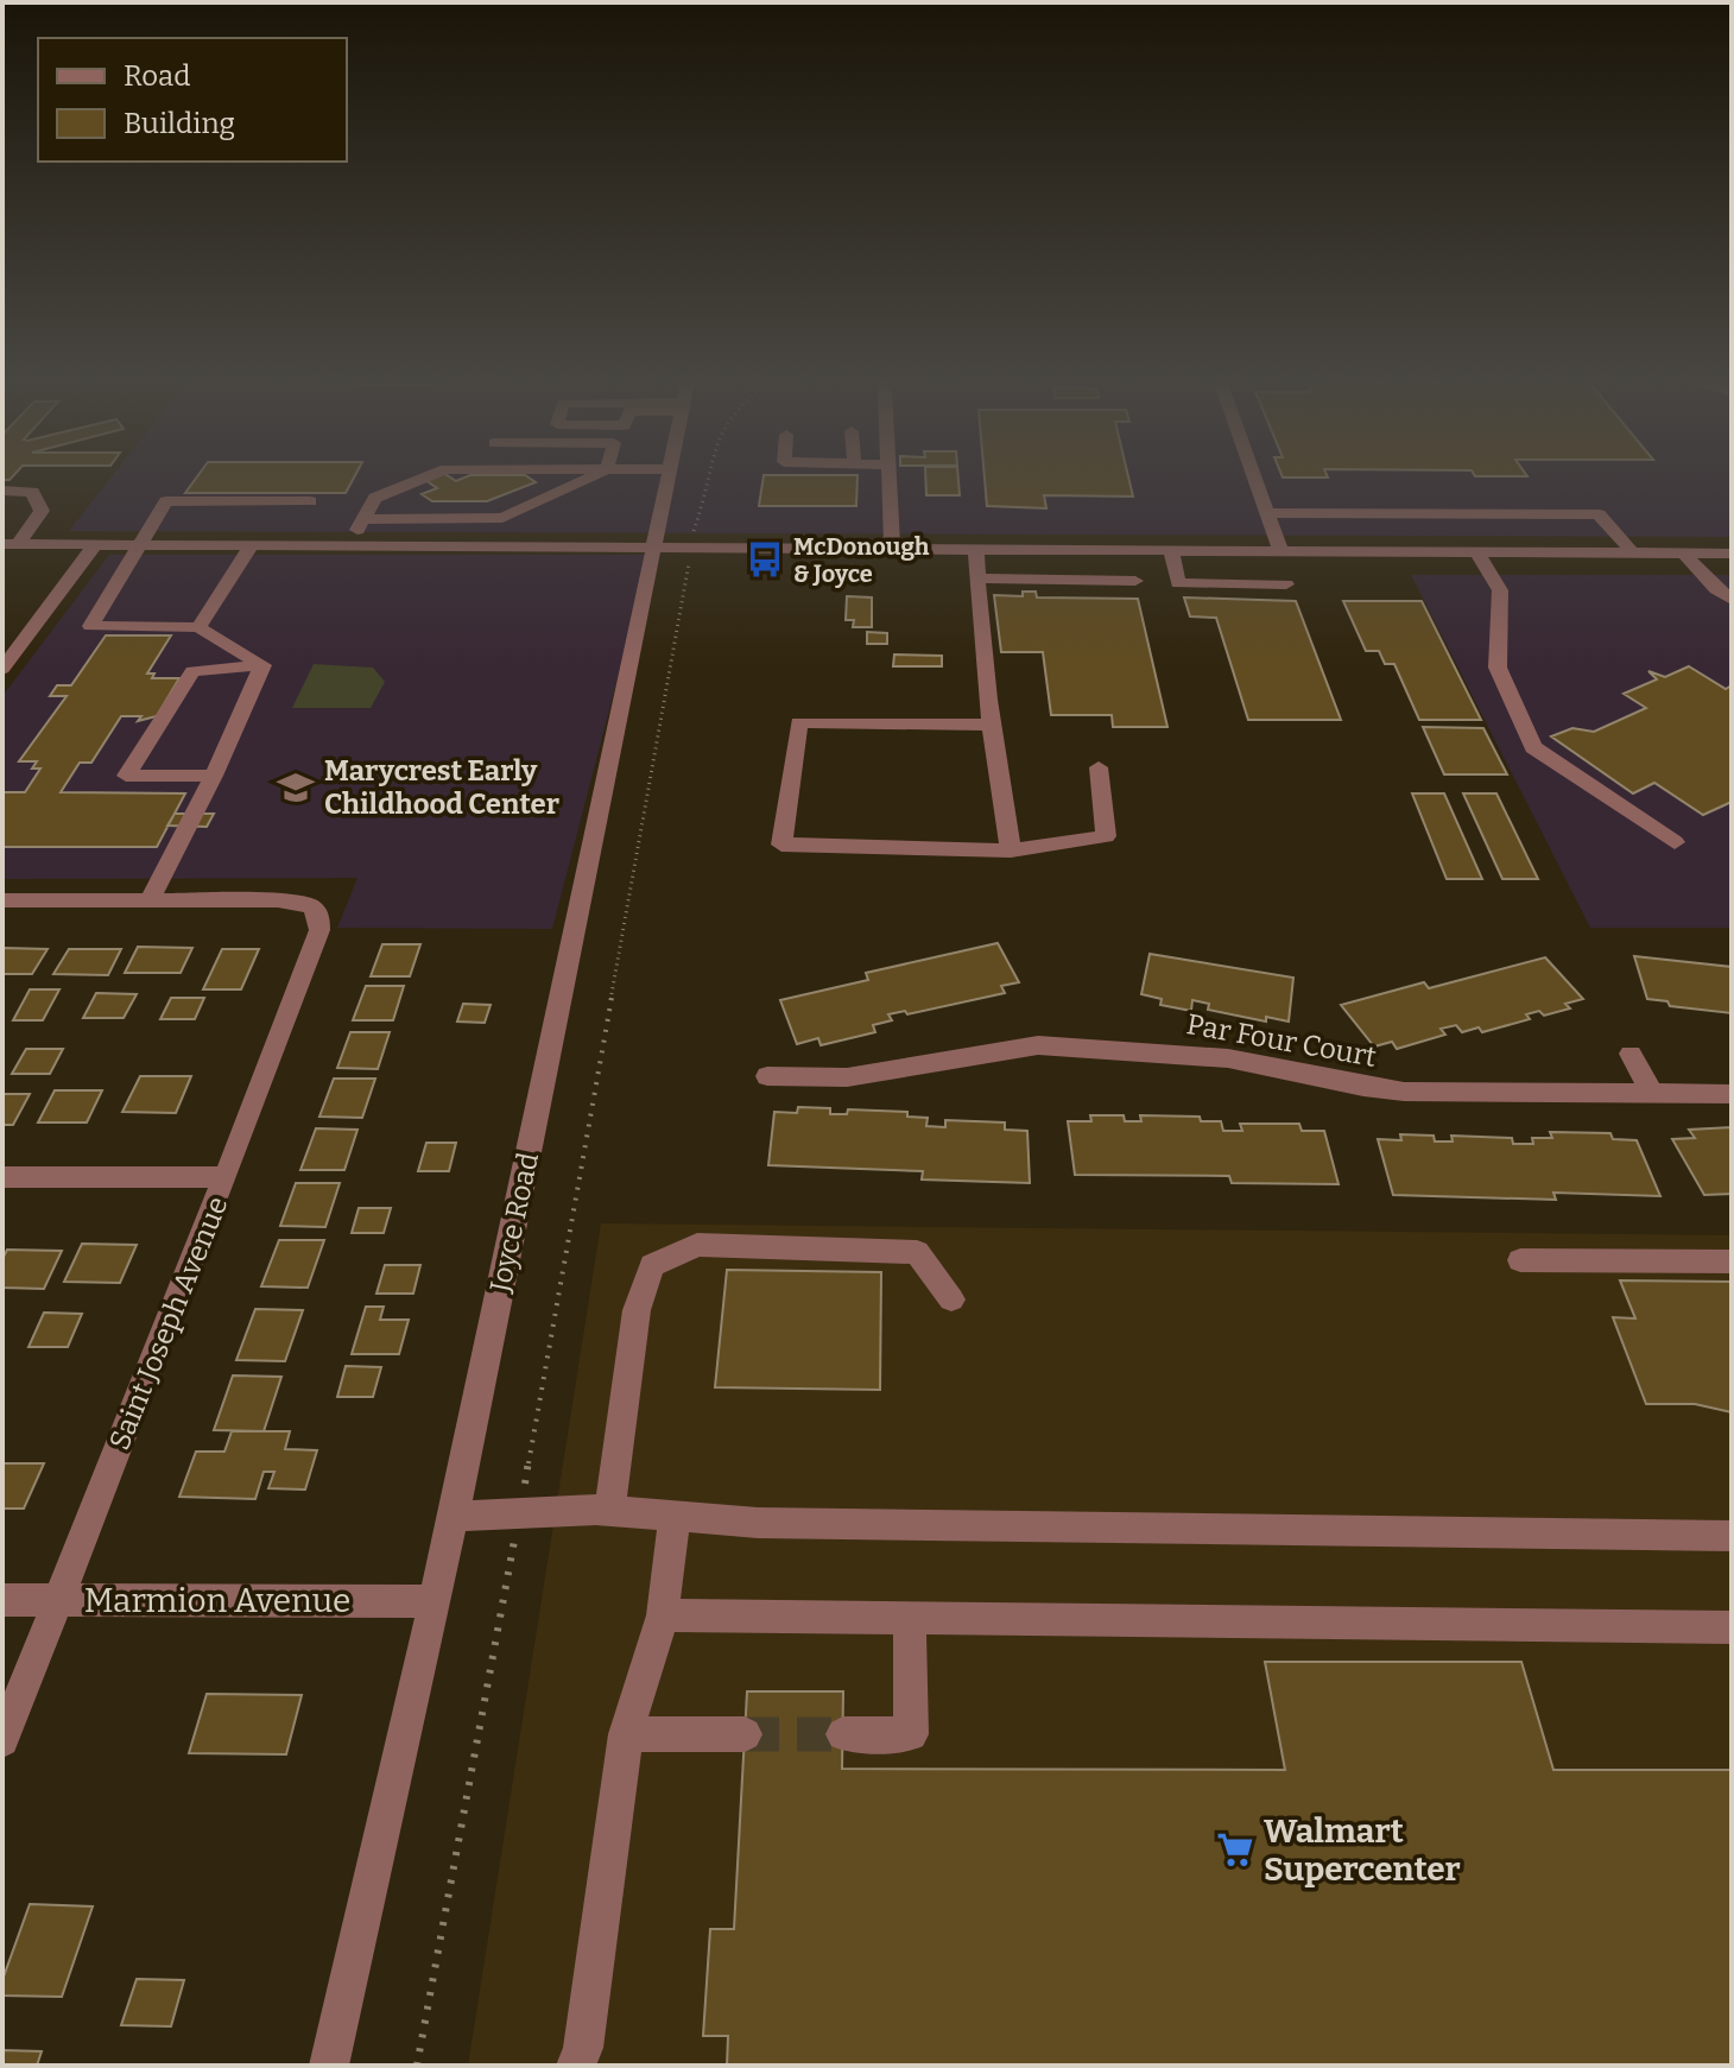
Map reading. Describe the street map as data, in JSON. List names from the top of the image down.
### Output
{
  "streets": {
    "street": [
      "Par Four Court",
      "Joyce Road",
      "Saint Joseph Avenue",
      "Marmion Avenue"
    ]
  },
  "crossings": [
    ["Joyce Road", "Marmion Avenue"],
    ["Saint Joseph Avenue", "Marmion Avenue"]
  ],
  "places": {
    "bus stop": ["McDonough & Joyce"],
    "school or university": ["Marycrest Early Childhood Center"],
    "supermarket": ["Walmart Supercenter"]
  },
  "legend": ["Road", "Building"]
}
